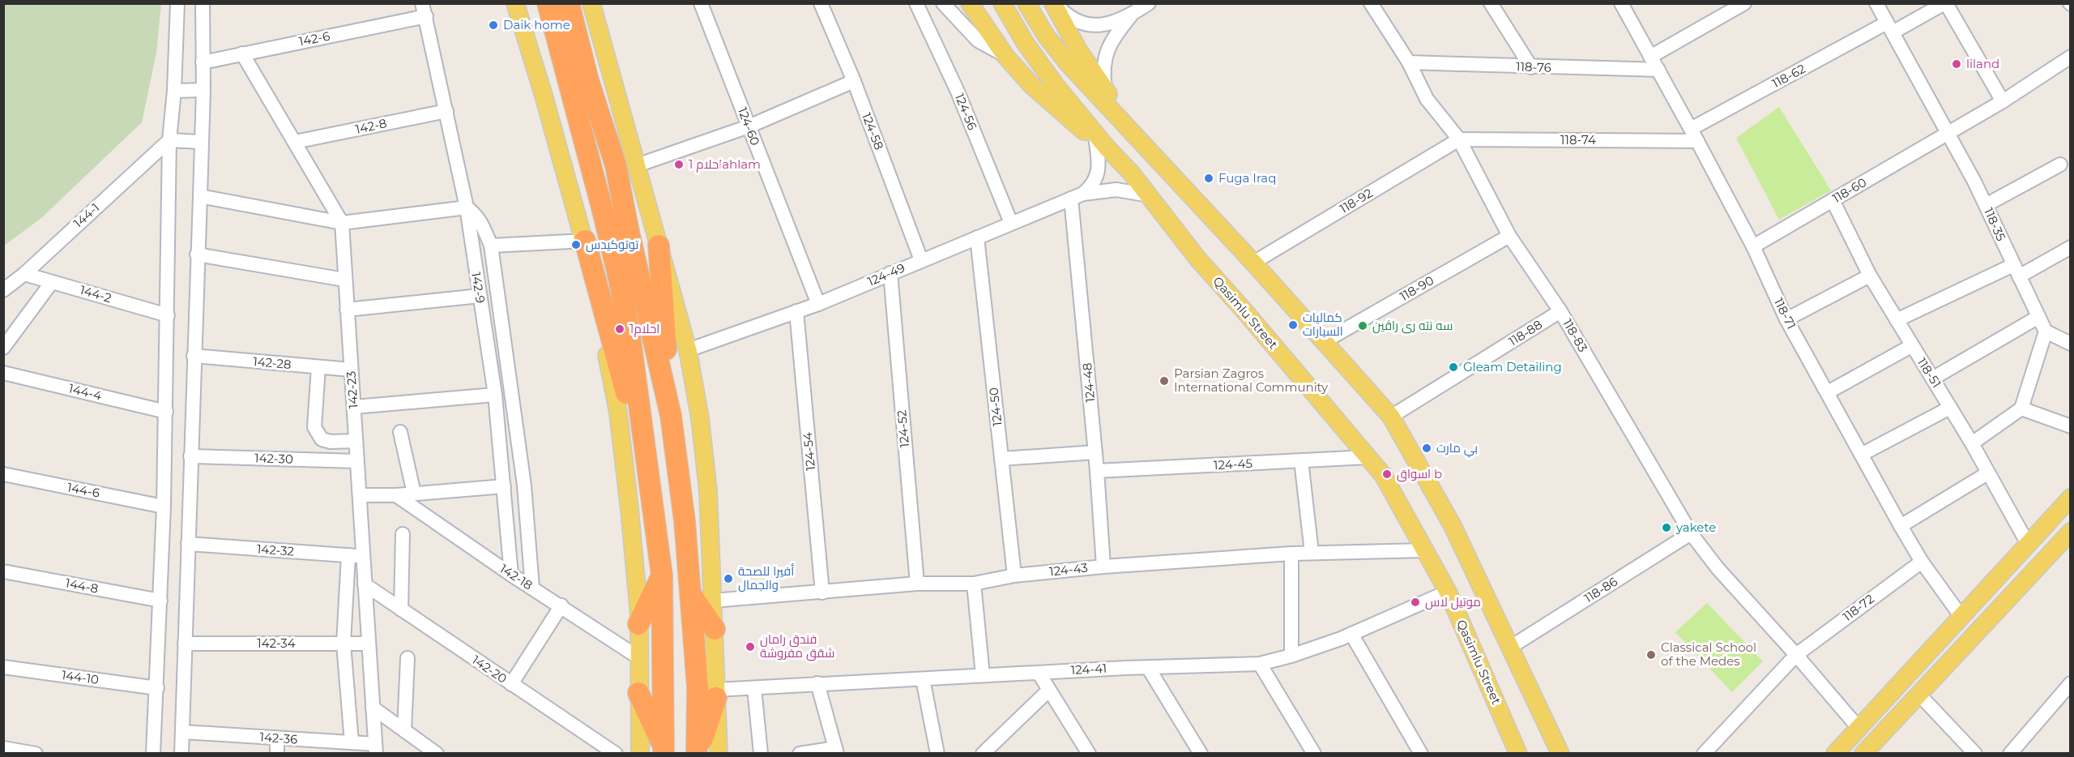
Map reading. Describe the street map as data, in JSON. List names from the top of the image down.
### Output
{
  "streets": {
    "main road": ["Qasimlu Street"],
    "street": [
      "142-6",
      "118-76",
      "118-62",
      "124-56",
      "142-8",
      "124-60",
      "124-58",
      "118-74",
      "118-60",
      "118-92",
      "144-1",
      "118-35",
      "124-49",
      "142-9",
      "118-90",
      "144-2",
      "118-71",
      "118-88",
      "118-83",
      "142-28",
      "118-51",
      "124-48",
      "142-23",
      "144-4",
      "124-50",
      "124-52",
      "124-54",
      "142-30",
      "124-45",
      "144-6",
      "142-32",
      "124-43",
      "142-18",
      "144-8",
      "118-86",
      "118-72",
      "142-34",
      "142-20",
      "124-41",
      "144-10",
      "142-36"
    ]
  },
  "crossings": [
    ["142-6", "142-9"],
    ["142-6", "142-23"],
    ["118-76", "118-71"],
    ["118-76", "118-83"],
    ["118-62", "118-35"],
    ["118-62", "118-71"],
    ["124-56", "124-49"],
    ["142-8", "142-9"],
    ["142-8", "142-23"],
    ["124-60", "124-49"],
    ["124-58", "124-49"],
    ["118-74", "118-92"],
    ["118-74", "118-71"],
    ["118-74", "118-83"],
    ["118-60", "118-35"],
    ["118-60", "118-71"],
    ["118-60", "118-51"],
    ["118-92", "118-83"],
    ["144-1", "144-2"],
    ["124-49", "Qasimlu Street"],
    ["124-49", "124-48"],
    ["124-49", "124-50"],
    ["124-49", "124-52"],
    ["124-49", "124-54"],
    ["142-9", "142-18"],
    ["118-90", "118-83"],
    ["Qasimlu Street", "124-45"],
    ["Qasimlu Street", "124-43"],
    ["Qasimlu Street", "124-41"],
    ["118-71", "118-72"],
    ["118-88", "118-83"],
    ["118-83", "118-86"],
    ["118-83", "118-72"],
    ["142-28", "142-23"],
    ["124-48", "124-45"],
    ["124-48", "124-43"],
    ["142-23", "142-30"],
    ["142-23", "142-32"],
    ["142-23", "142-34"],
    ["142-23", "142-20"],
    ["142-23", "142-36"],
    ["124-50", "124-43"],
    ["124-52", "124-43"],
    ["124-54", "124-43"]
  ],
  "places": [
    "Daik home",
    "liland",
    "احلام 1ahlam",
    "Fuga Iraq",
    "توتوكيدس",
    "كماليات السيارات",
    "سه نته رى راڤين",
    "احلام1",
    "Gleam Detailing",
    "Parsian Zagros International Community",
    "بي مارت",
    "اسواق b",
    "yakete",
    "أفيرا للصحة والجمال",
    "موتيل لاس",
    "فندق رامان شقق مفروشة",
    "Classical School of the Medes"
  ]
}
